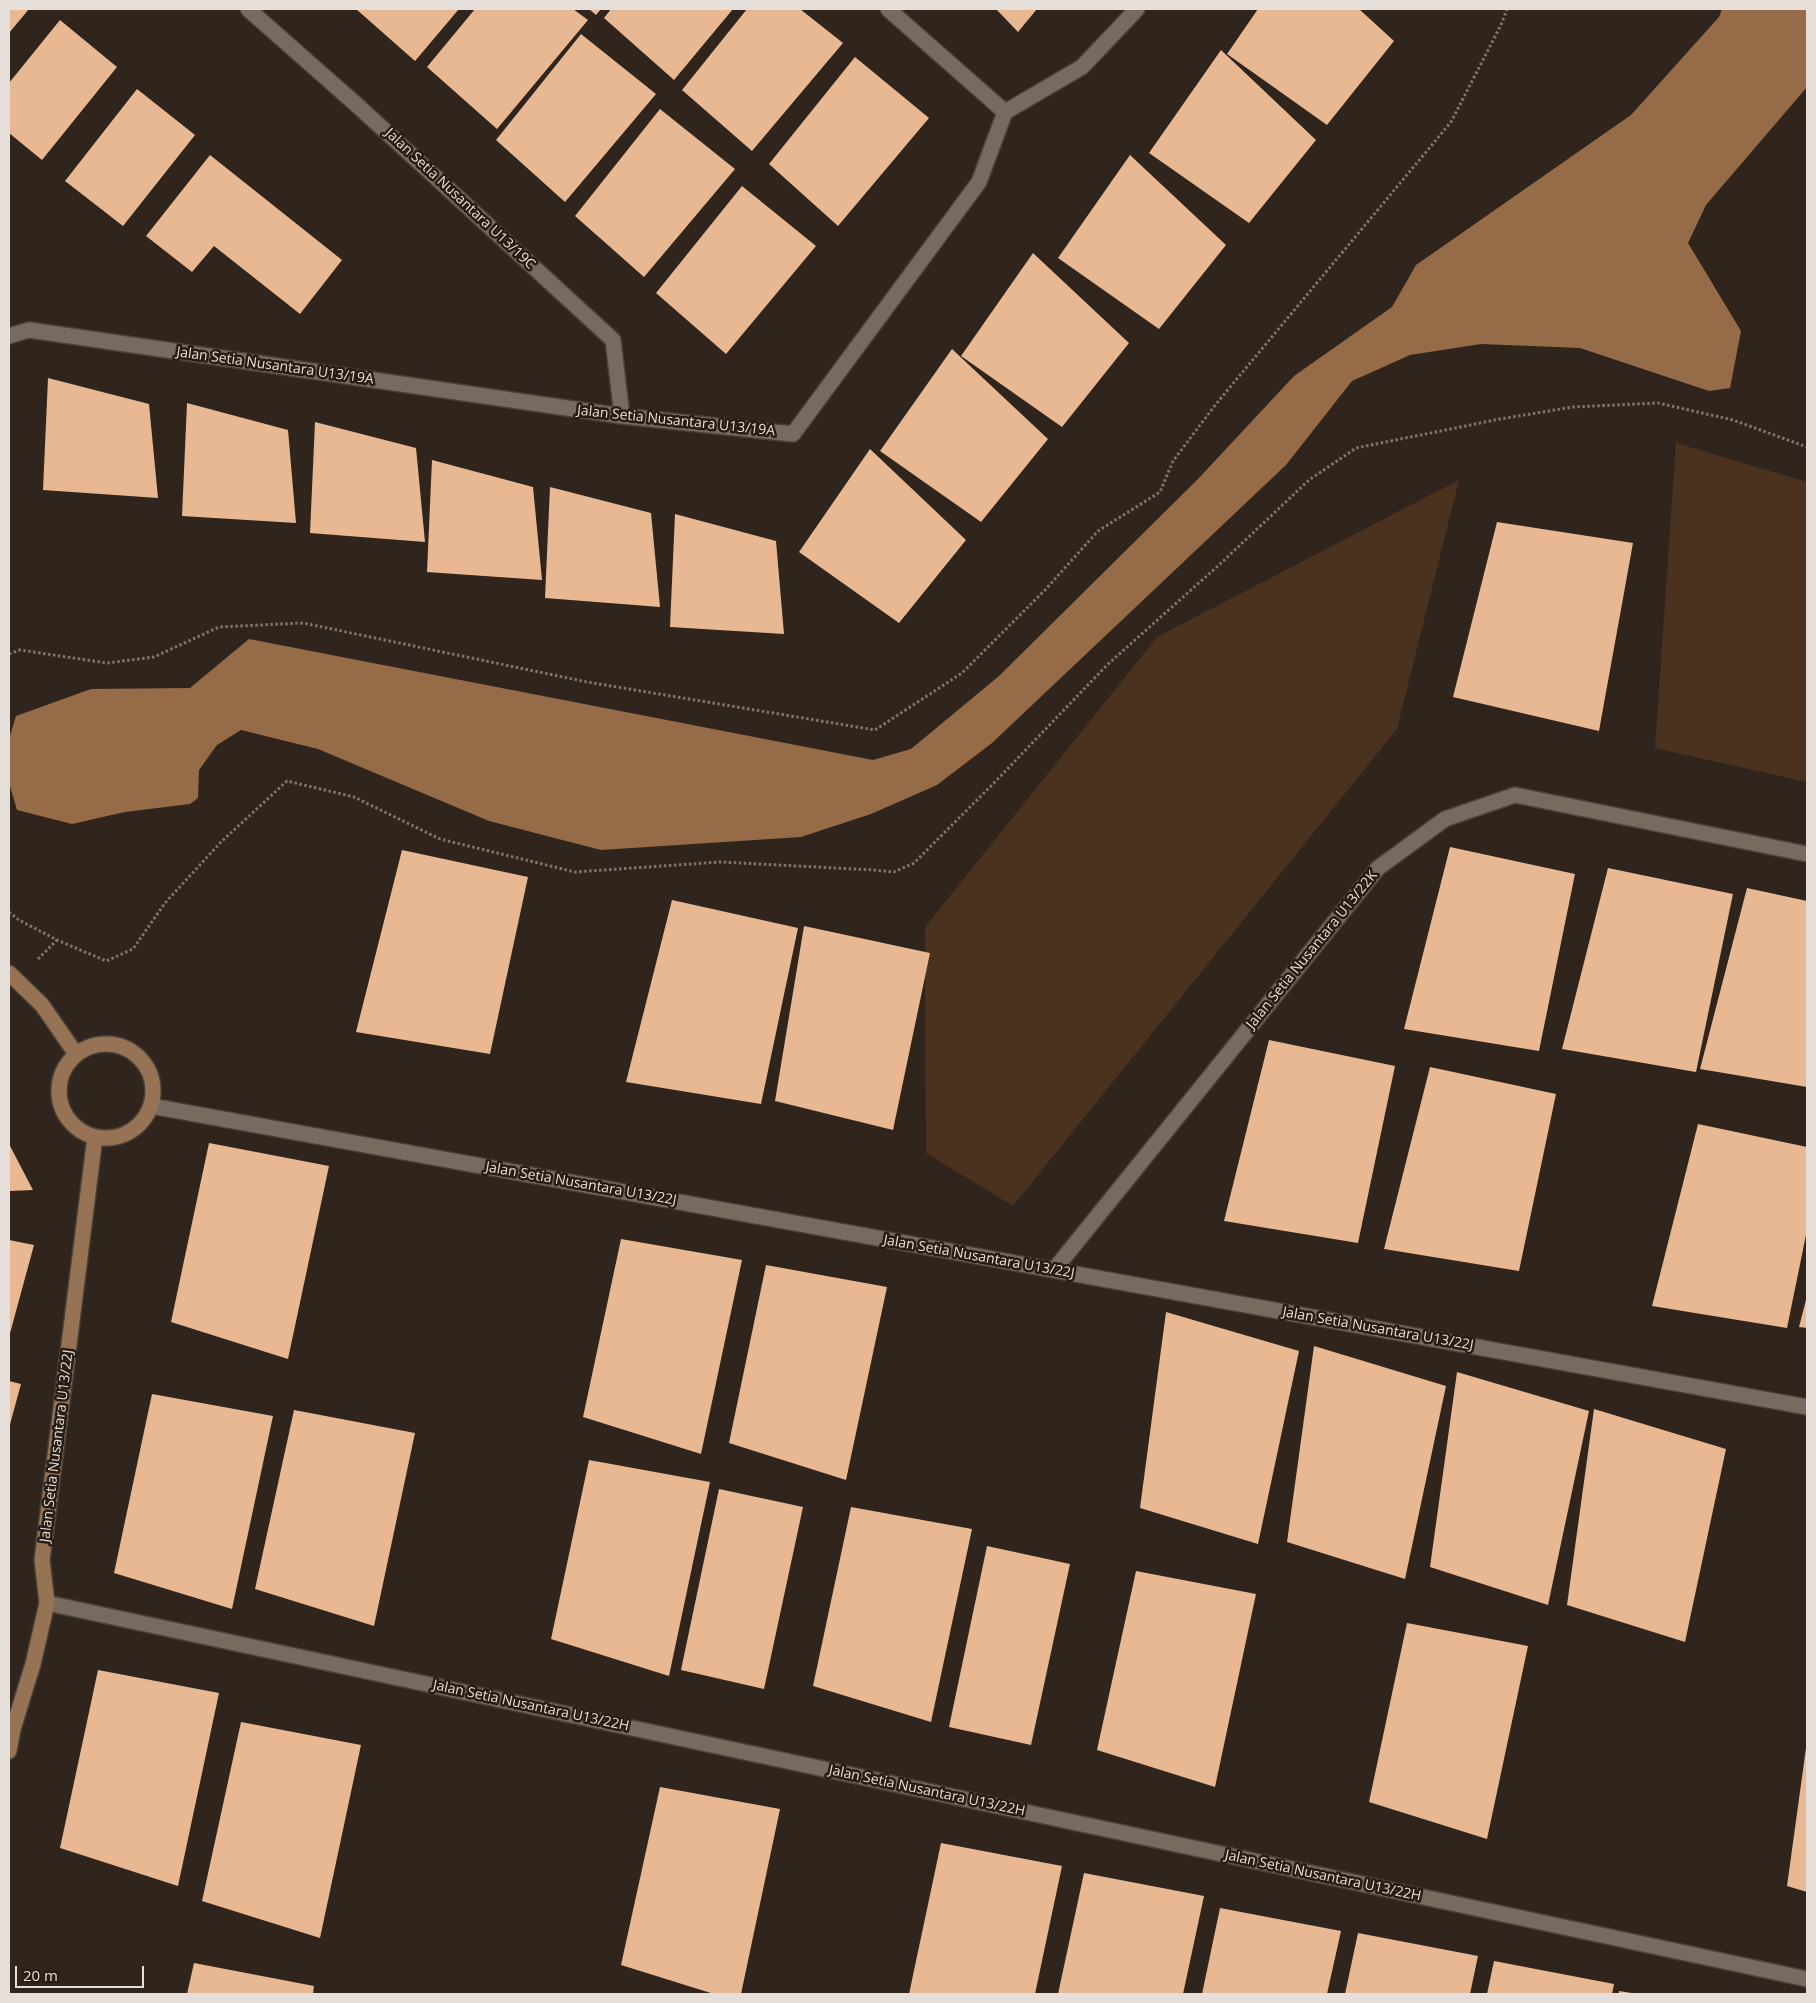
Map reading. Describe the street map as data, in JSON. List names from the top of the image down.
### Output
{
  "streets": {
    "street": [
      "Jalan Setia Nusantara U13/19C",
      "Jalan Setia Nusantara U13/19A",
      "Jalan Setia Nusantara U13/22K",
      "Jalan Setia Nusantara U13/22J",
      "Jalan Setia Nusantara U13/22H"
    ]
  },
  "crossings": [
    ["Jalan Setia Nusantara U13/19C", "Jalan Setia Nusantara U13/19A"],
    ["Jalan Setia Nusantara U13/22K", "Jalan Setia Nusantara U13/22J"],
    ["Jalan Setia Nusantara U13/22J", "Jalan Setia Nusantara U13/22H"]
  ],
  "scale_bar": "20 m"
}
